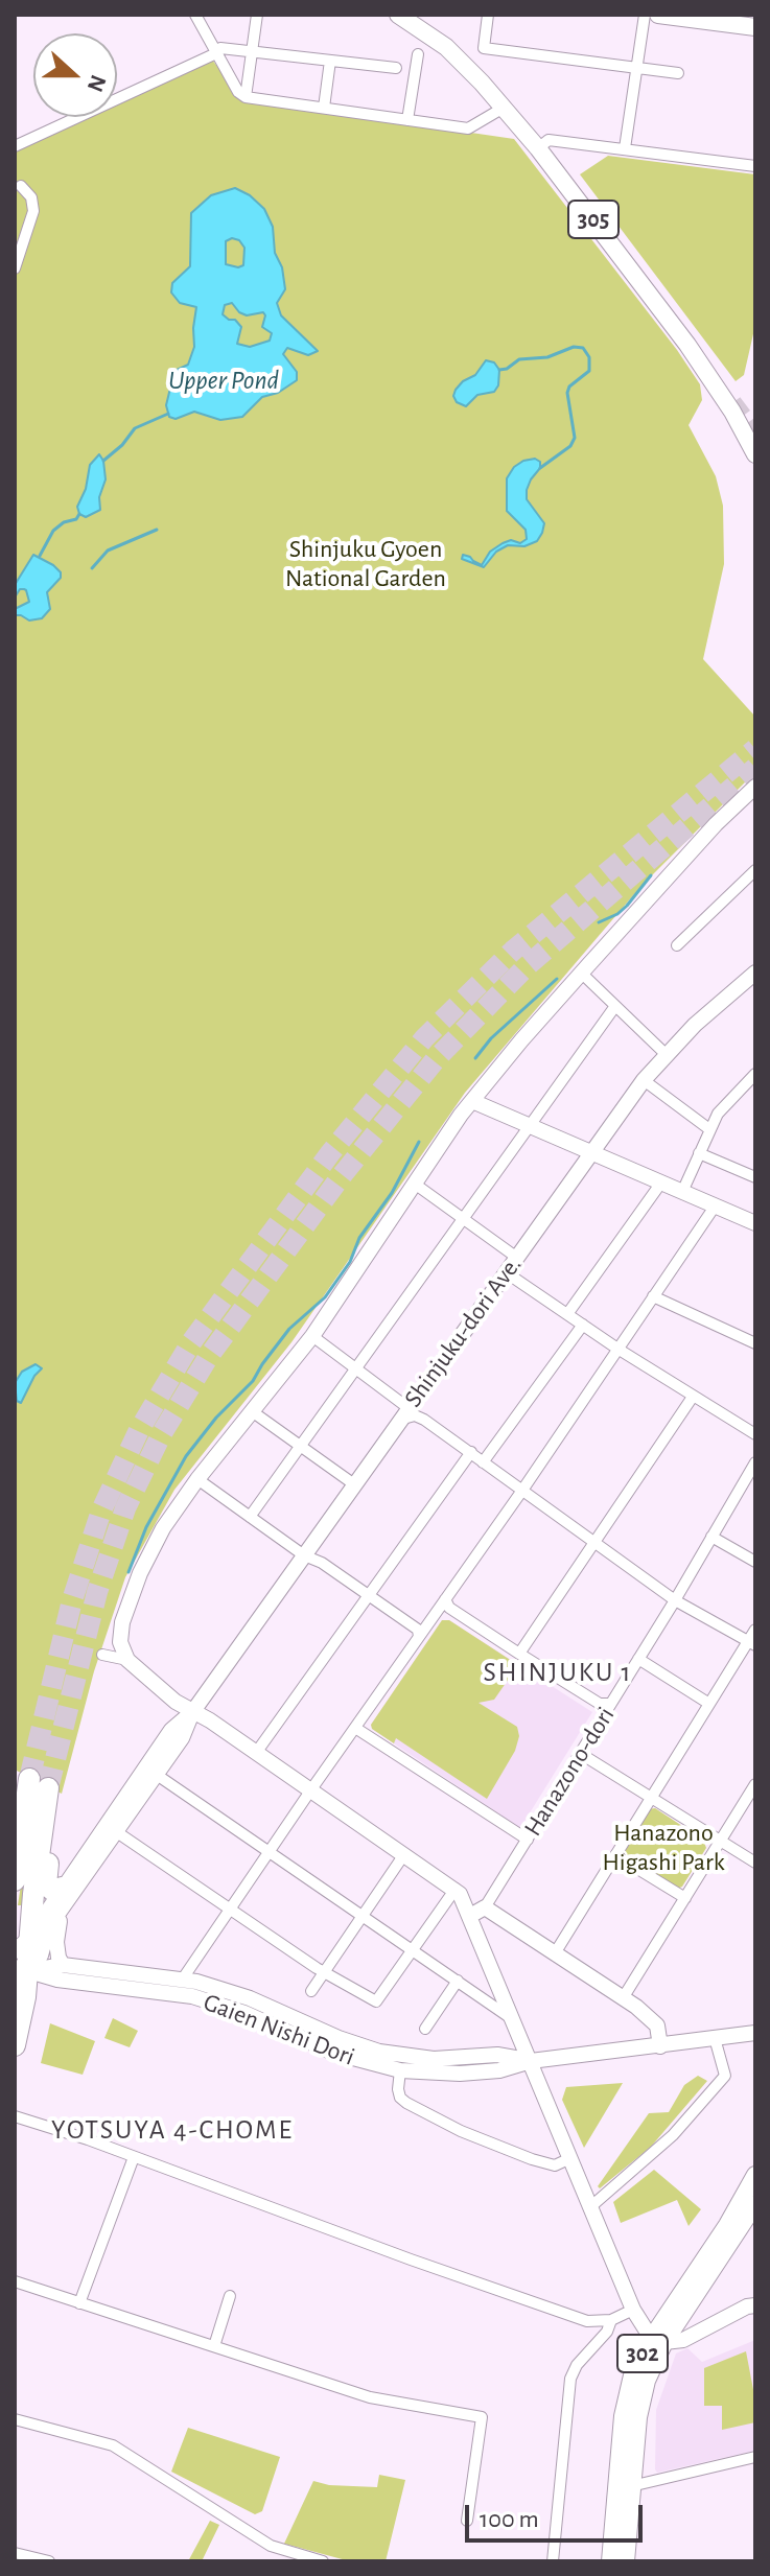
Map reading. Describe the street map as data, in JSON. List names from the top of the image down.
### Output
{
  "streets": {
    "highway": ["Shinjuku-dori Ave."],
    "main road": ["305", "302"],
    "street": ["Hanazono-dori", "Gaien Nishi Dori"]
  },
  "crossings": [
    ["Shinjuku-dori Ave.", "Gaien Nishi Dori"]
  ],
  "districts": ["SHINJUKU 1", "YOTSUYA 4-CHOME"],
  "water": ["Upper Pond"],
  "parks": ["Shinjuku Gyoen National Garden", "Hanazono Higashi Park"],
  "scale_bar": "100 m",
  "north": "right"
}
